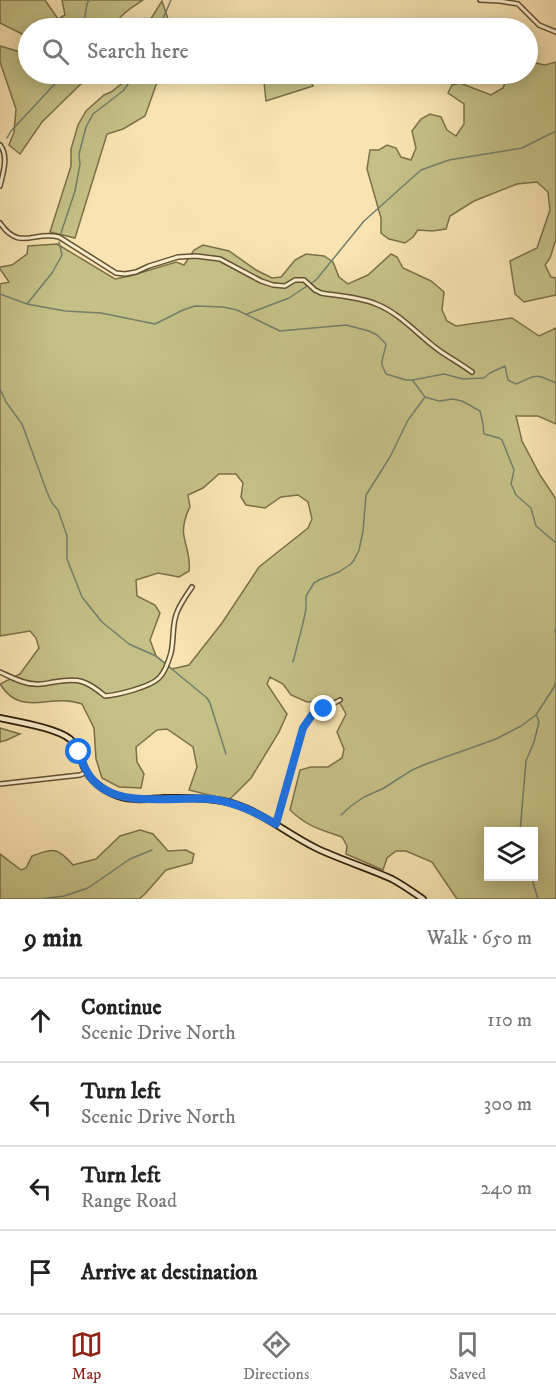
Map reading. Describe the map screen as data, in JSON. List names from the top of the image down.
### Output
{
  "page": {
    "search": "Search here",
    "heading": ["9 min", "Walk · 650 m"],
    "list": [
      ["Continue", "Scenic Drive North", "110 m"],
      ["Turn left", "Scenic Drive North", "300 m"],
      ["Turn left", "Range Road", "240 m"],
      "Arrive at destination"
    ],
    "nav": ["Map", "Directions", "Saved"]
  }
}
